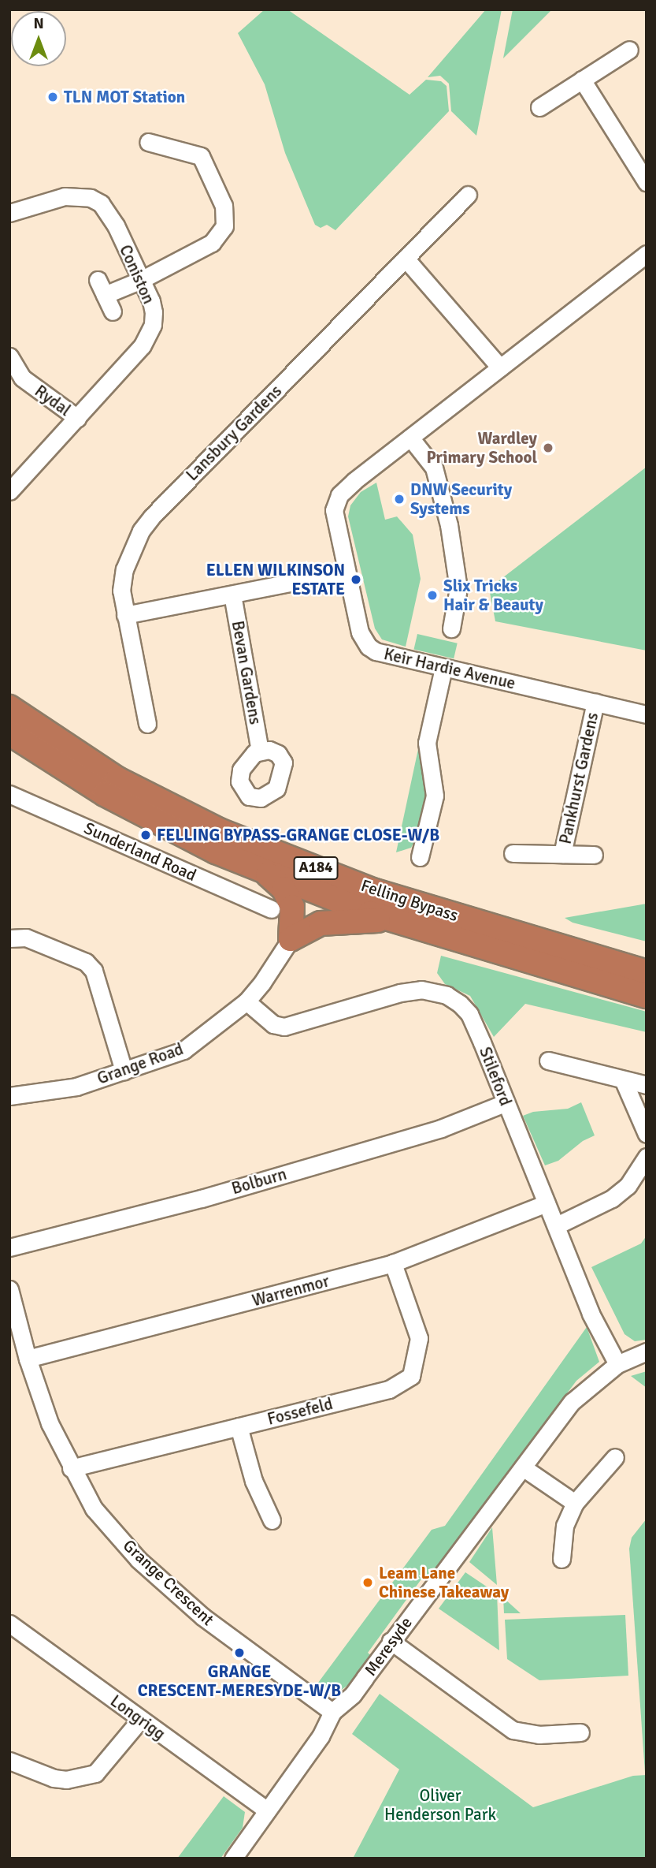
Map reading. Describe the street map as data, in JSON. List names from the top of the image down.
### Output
{
  "streets": {
    "highway": ["A184", "Felling Bypass"],
    "street": [
      "Coniston",
      "Rydal",
      "Lansbury Gardens",
      "Keir Hardie Avenue",
      "Bevan Gardens",
      "Pankhurst Gardens",
      "Sunderland Road",
      "Grange Road",
      "Stileford",
      "Bolburn",
      "Warrenmor",
      "Fossefeld",
      "Grange Crescent",
      "Meresyde",
      "Longrigg"
    ]
  },
  "crossings": [
    ["Coniston", "Rydal"],
    ["Keir Hardie Avenue", "Pankhurst Gardens"],
    ["Grange Road", "Stileford"],
    ["Stileford", "Bolburn"],
    ["Stileford", "Warrenmor"],
    ["Stileford", "Meresyde"],
    ["Warrenmor", "Fossefeld"],
    ["Warrenmor", "Grange Crescent"],
    ["Fossefeld", "Grange Crescent"],
    ["Grange Crescent", "Meresyde"],
    ["Meresyde", "Longrigg"]
  ],
  "parks": ["Oliver Henderson Park"],
  "places": [
    "TLN MOT Station",
    "Wardley Primary School",
    "DNW Security Systems",
    "ELLEN WILKINSON ESTATE",
    "Slix Tricks Hair & Beauty",
    "FELLING BYPASS-GRANGE CLOSE-W/B",
    "Leam Lane Chinese Takeaway",
    "GRANGE CRESCENT-MERESYDE-W/B"
  ],
  "north": "top"
}
